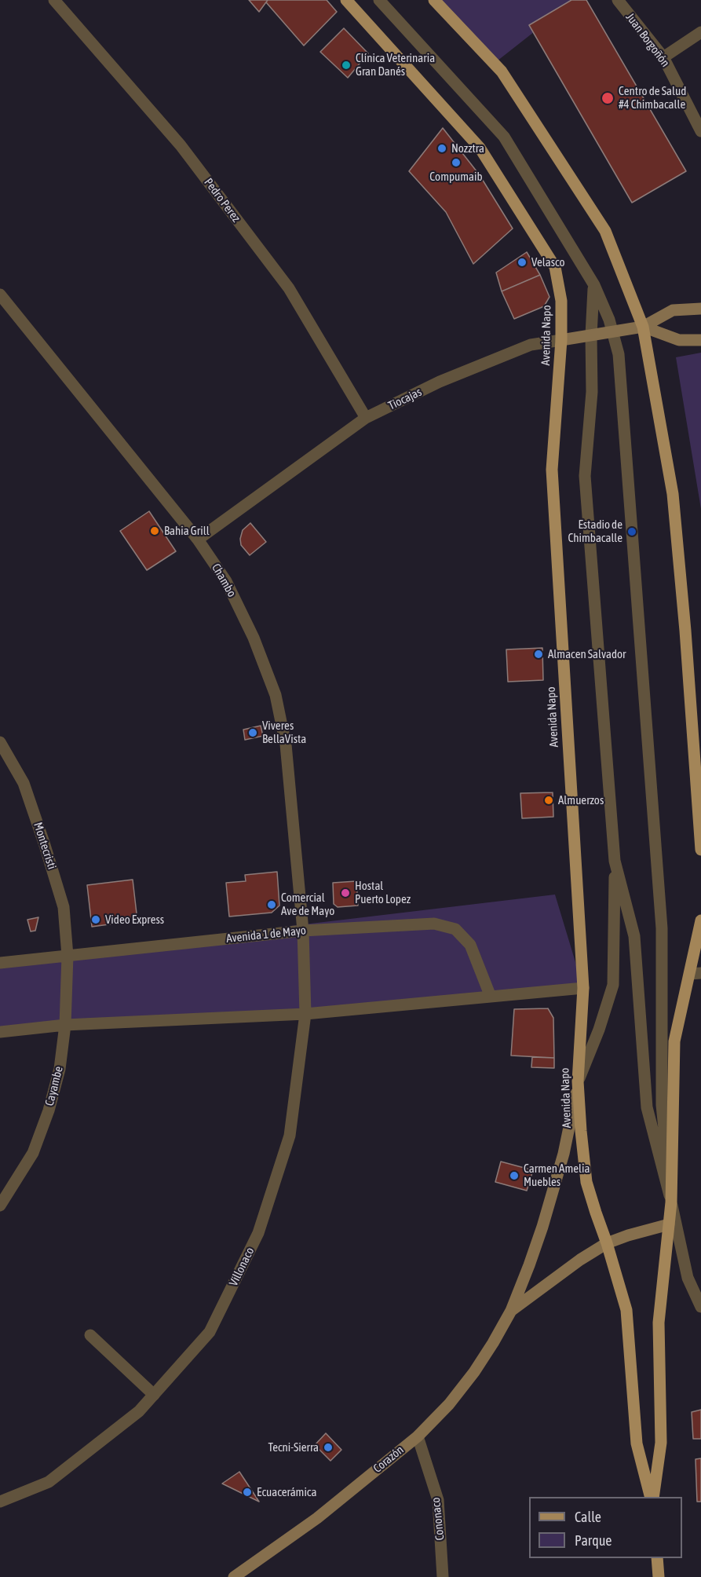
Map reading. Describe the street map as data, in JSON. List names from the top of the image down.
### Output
{
  "streets": {
    "main road": ["Avenida Napo", "Tiocajas", "Corazón"],
    "street": [
      "Juan Borgoñón",
      "Pedro Perez",
      "Chambo",
      "Montecristi",
      "Avenida 1 de Mayo",
      "Cayambe",
      "Villonaco",
      "Cononaco"
    ]
  },
  "crossings": [
    ["Pedro Perez", "Tiocajas"],
    ["Avenida Napo", "Tiocajas"],
    ["Avenida Napo", "Corazón"],
    ["Tiocajas", "Chambo"],
    ["Chambo", "Avenida 1 de Mayo"],
    ["Chambo", "Villonaco"],
    ["Montecristi", "Avenida 1 de Mayo"],
    ["Montecristi", "Cayambe"],
    ["Avenida 1 de Mayo", "Cayambe"],
    ["Avenida 1 de Mayo", "Villonaco"],
    ["Corazón", "Cononaco"]
  ],
  "places": [
    "Clínica Veterinaria Gran Danés",
    "Centro de Salud #4 Chimbacalle",
    "Nozztra",
    "Compumaib",
    "Velasco",
    "Bahia Grill",
    "Estadio de Chimbacalle",
    "Almacen Salvador",
    "Viveres BellaVista",
    "Almuerzos",
    "Hostal Puerto Lopez",
    "Comercial Ave de Mayo",
    "Video Express",
    "Carmen Amelia Muebles",
    "Tecni-Sierra",
    "Ecuacerámica"
  ],
  "legend": ["Calle", "Parque"]
}
